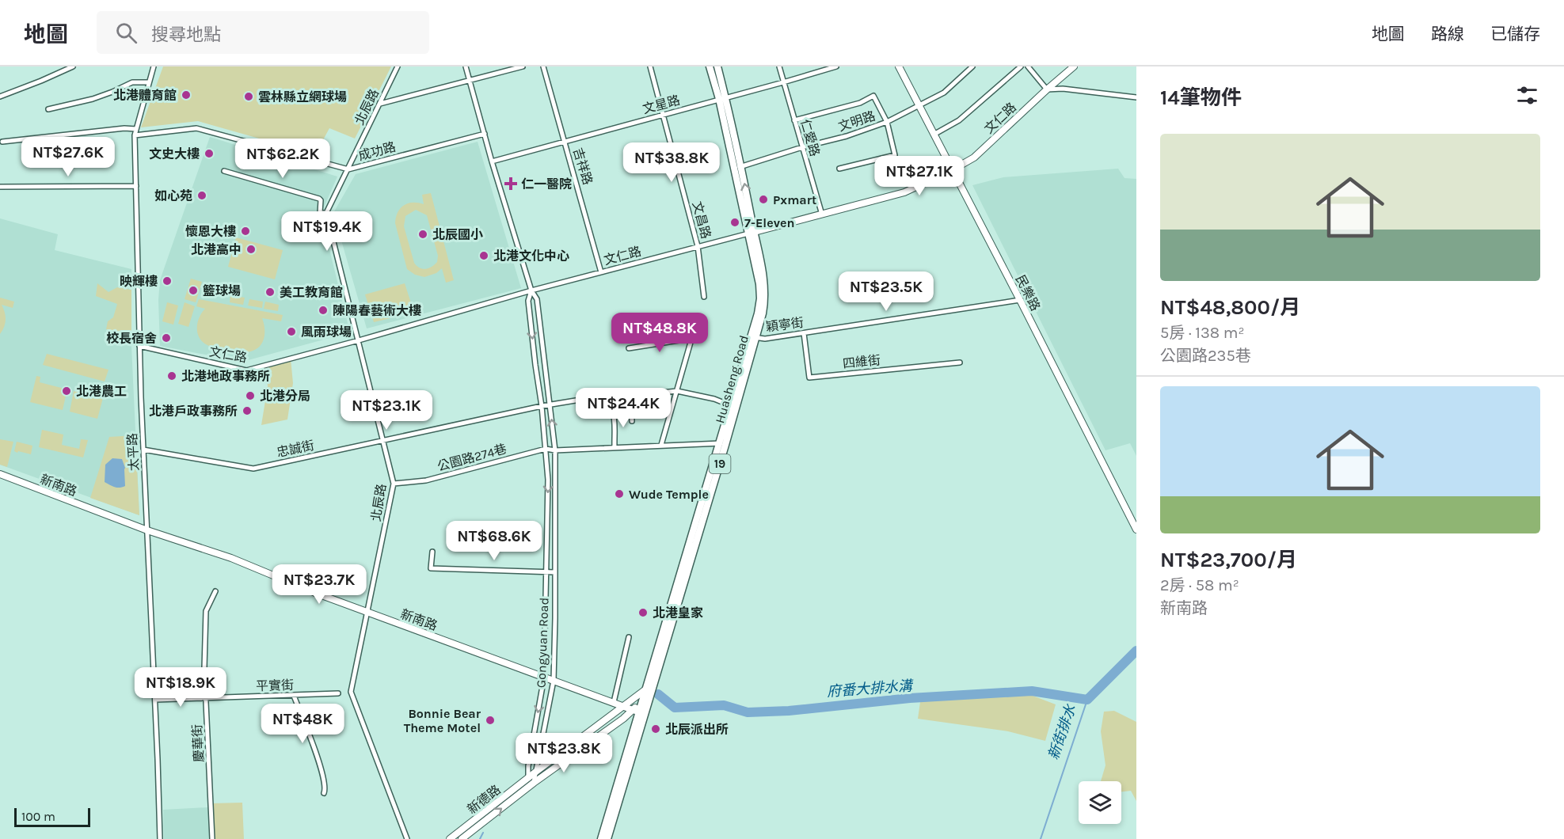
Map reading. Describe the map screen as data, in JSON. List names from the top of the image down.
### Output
{
  "streets": {
    "main road": [
      "文仁路",
      "民樂路",
      "Huasheng Road",
      "19",
      "新南路",
      "新德路"
    ],
    "street": [
      "文星路",
      "北辰路",
      "文明路",
      "仁愛路",
      "成功路",
      "吉祥路",
      "文昌路",
      "穎寧街",
      "四維街",
      "忠誠街",
      "太平路",
      "公園路274巷",
      "Gongyuan Road",
      "平實街",
      "慶華街"
    ]
  },
  "crossings": [
    ["文星路", "仁愛路"],
    ["文星路", "吉祥路"],
    ["文星路", "文昌路"],
    ["文星路", "Huasheng Road"],
    ["文星路", "Gongyuan Road"],
    ["北辰路", "文仁路"],
    ["北辰路", "成功路"],
    ["北辰路", "忠誠街"],
    ["北辰路", "公園路274巷"],
    ["北辰路", "新南路"],
    ["文仁路", "仁愛路"],
    ["文仁路", "吉祥路"],
    ["文仁路", "文昌路"],
    ["文仁路", "民樂路"],
    ["文仁路", "Huasheng Road"],
    ["文仁路", "太平路"],
    ["文仁路", "Gongyuan Road"],
    ["文明路", "仁愛路"],
    ["文明路", "民樂路"],
    ["文明路", "Huasheng Road"],
    ["成功路", "太平路"],
    ["成功路", "Gongyuan Road"],
    ["民樂路", "穎寧街"],
    ["穎寧街", "四維街"],
    ["穎寧街", "Huasheng Road"],
    ["Huasheng Road", "公園路274巷"],
    ["Huasheng Road", "19"],
    ["Huasheng Road", "新德路"],
    ["忠誠街", "太平路"],
    ["忠誠街", "公園路274巷"],
    ["忠誠街", "Gongyuan Road"],
    ["太平路", "新南路"],
    ["太平路", "平實街"],
    ["公園路274巷", "Gongyuan Road"],
    ["19", "新南路"],
    ["19", "新德路"],
    ["新南路", "Gongyuan Road"],
    ["新南路", "新德路"],
    ["Gongyuan Road", "新德路"],
    ["平實街", "慶華街"]
  ],
  "water": ["府番大排水溝", "新街排水"],
  "places": {
    "other": [
      "北港體育館",
      "雲林縣立網球場",
      "文史大樓",
      "如心苑",
      "Pxmart",
      "7-Eleven",
      "懷恩大樓",
      "北辰國小",
      "北港高中",
      "北港文化中心",
      "映輝樓",
      "籃球場",
      "美工教育館",
      "陳陽春藝術大樓",
      "風雨球場",
      "校長宿舍",
      "北港地政事務所",
      "北港農工",
      "北港分局",
      "北港戶政事務所",
      "Wude Temple",
      "北港皇家",
      "Bonnie Bear Theme Motel",
      "北辰派出所"
    ],
    "health": ["仁一醫院"]
  },
  "scale_bar": "100 m",
  "page": {
    "header": "地圖",
    "search": "搜尋地點",
    "nav": ["地圖", "路線", "已儲存"],
    "heading": "14筆物件",
    "list": [
      {
        "name": "NT$48,800/月",
        "note": "5房 · 138 m² · 公園路235巷"
      },
      {
        "name": "NT$23,700/月",
        "note": "2房 · 58 m² · 新南路"
      }
    ],
    "price": [
      "NT$27.6K",
      "NT$62.2K",
      "NT$38.8K",
      "NT$27.1K",
      "NT$19.4K",
      "NT$23.5K",
      "NT$48.8K",
      "NT$24.4K",
      "NT$23.1K",
      "NT$68.6K",
      "NT$23.7K",
      "NT$18.9K",
      "NT$48K",
      "NT$23.8K"
    ],
    "scale": "100 m"
  }
}
